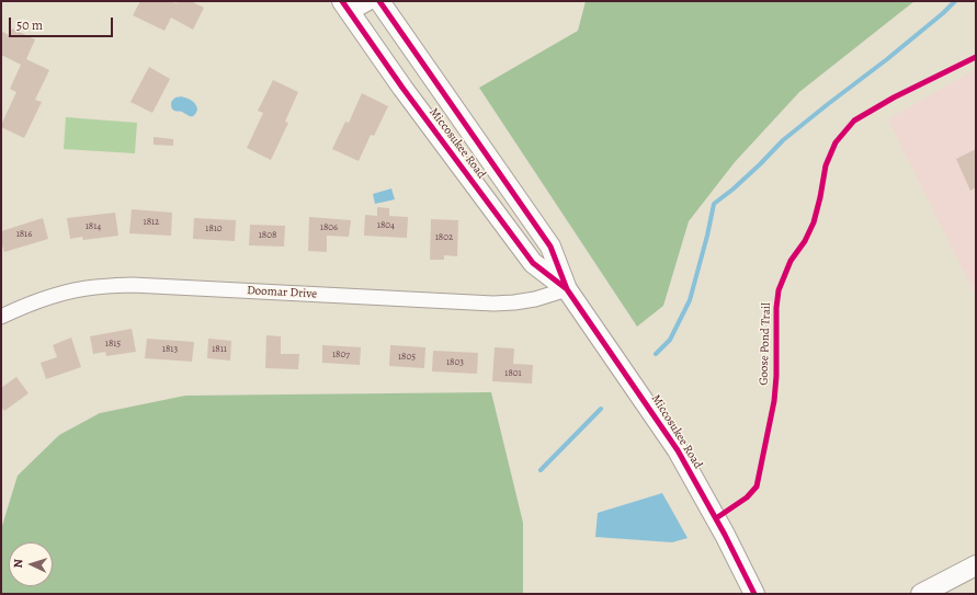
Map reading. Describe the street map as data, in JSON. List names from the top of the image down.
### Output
{
  "streets": {
    "street": ["Miccosukee Road", "Doomar Drive"],
    "cycle path": ["Goose Pond Trail"]
  },
  "crossings": [
    ["Miccosukee Road", "Doomar Drive"]
  ],
  "house_numbers": [
    "1812",
    "1804",
    "1814",
    "1806",
    "1810",
    "1816",
    "1808",
    "1802",
    "1815",
    "1813",
    "1811",
    "1807",
    "1805",
    "1803",
    "1801"
  ],
  "scale_bar": "50 m",
  "north": "left"
}
